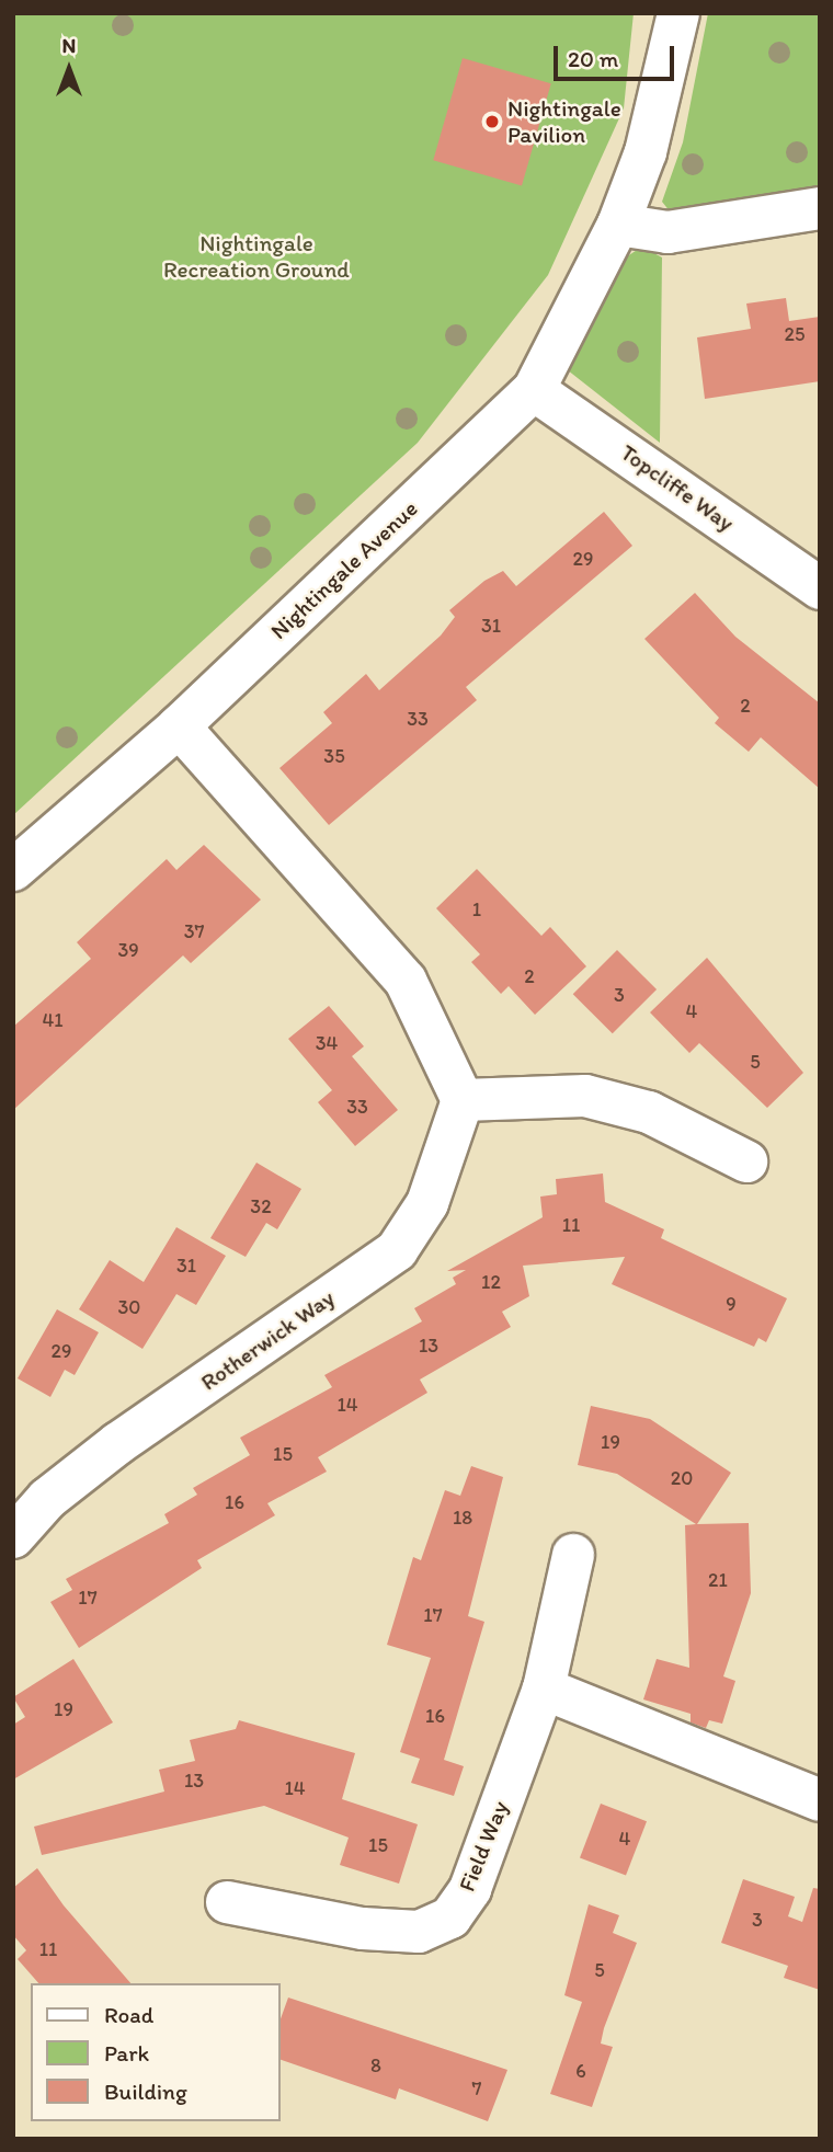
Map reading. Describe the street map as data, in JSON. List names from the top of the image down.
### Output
{
  "streets": {
    "street": [
      "Topcliffe Way",
      "Nightingale Avenue",
      "Rotherwick Way",
      "Field Way"
    ]
  },
  "crossings": [
    ["Topcliffe Way", "Nightingale Avenue"]
  ],
  "parks": ["Nightingale Recreation Ground"],
  "places": ["Nightingale Pavilion"],
  "house_numbers": [
    "25",
    "29",
    "31",
    "2",
    "33",
    "35",
    "1",
    "37",
    "39",
    "2",
    "3",
    "4",
    "41",
    "34",
    "5",
    "33",
    "32",
    "11",
    "31",
    "12",
    "9",
    "30",
    "13",
    "29",
    "14",
    "19",
    "15",
    "20",
    "16",
    "18",
    "21",
    "17",
    "17",
    "19",
    "16",
    "13",
    "14",
    "4",
    "15",
    "3",
    "11",
    "5",
    "8",
    "6",
    "7"
  ],
  "legend": ["Road", "Park", "Building"],
  "scale_bar": "20 m",
  "north": "top"
}
